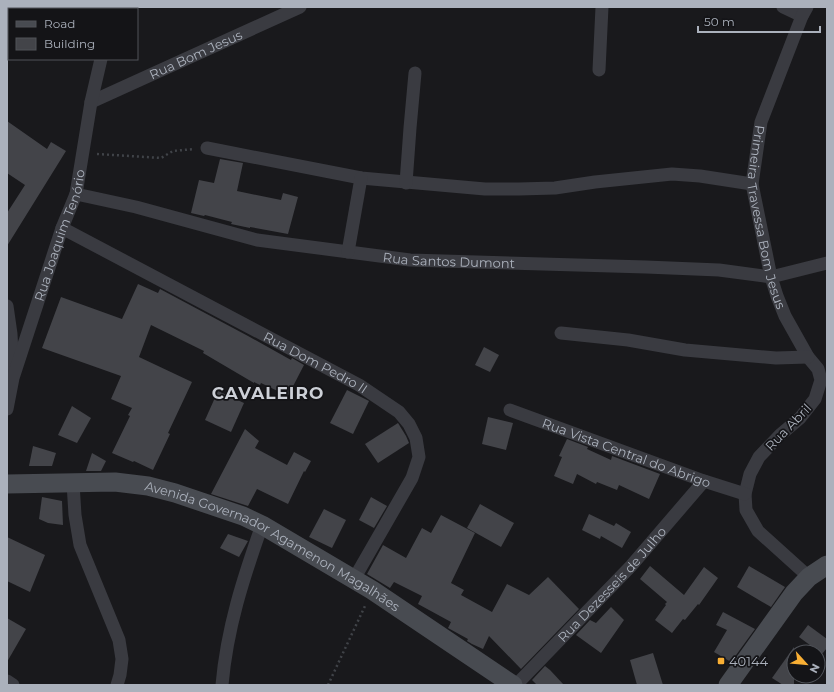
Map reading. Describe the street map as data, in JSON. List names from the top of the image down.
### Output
{
  "streets": {
    "main road": ["Avenida Governador Agamenon Magalhães"],
    "street": [
      "Rua Bom Jesus",
      "Primeira Travessa Bom Jesus",
      "Rua Joaquim Tenório",
      "Rua Santos Dumont",
      "Rua Dom Pedro II",
      "Rua Abril",
      "Rua Vista Central do Abrigo",
      "Rua Dezesseis de Julho"
    ]
  },
  "crossings": [
    ["Rua Bom Jesus", "Rua Joaquim Tenório"],
    ["Primeira Travessa Bom Jesus", "Rua Santos Dumont"],
    ["Primeira Travessa Bom Jesus", "Rua Abril"],
    ["Rua Joaquim Tenório", "Rua Santos Dumont"],
    ["Rua Joaquim Tenório", "Rua Dom Pedro II"],
    ["Rua Dom Pedro II", "Avenida Governador Agamenon Magalhães"],
    ["Rua Abril", "Rua Vista Central do Abrigo"],
    ["Rua Vista Central do Abrigo", "Rua Dezesseis de Julho"],
    ["Avenida Governador Agamenon Magalhães", "Rua Dezesseis de Julho"]
  ],
  "districts": ["CAVALEIRO"],
  "places": {
    "transit": ["40144"]
  },
  "legend": ["Road", "Building"],
  "scale_bar": "50 m",
  "north": "bottom right"
}
